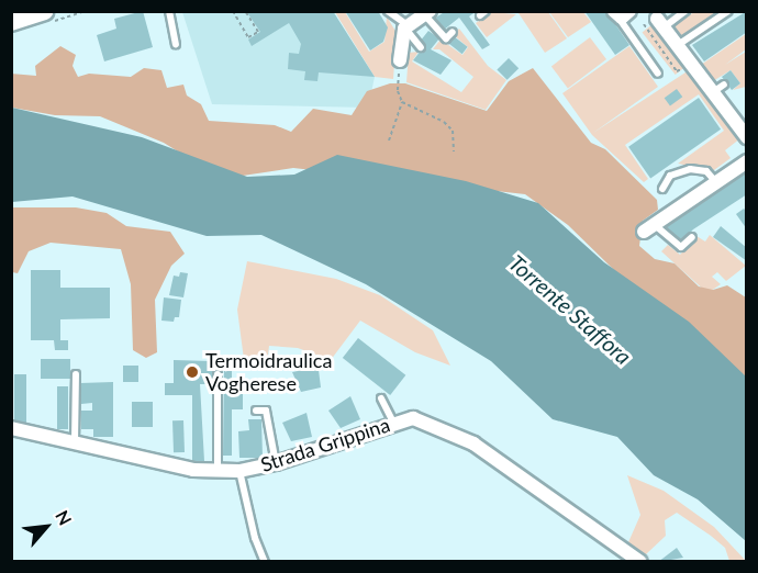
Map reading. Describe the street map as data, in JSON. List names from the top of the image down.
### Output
{
  "streets": {
    "street": ["Strada Grippina"]
  },
  "water": ["Torrente Staffora"],
  "places": ["Termoidraulica Vogherese"],
  "north": "top right"
}
